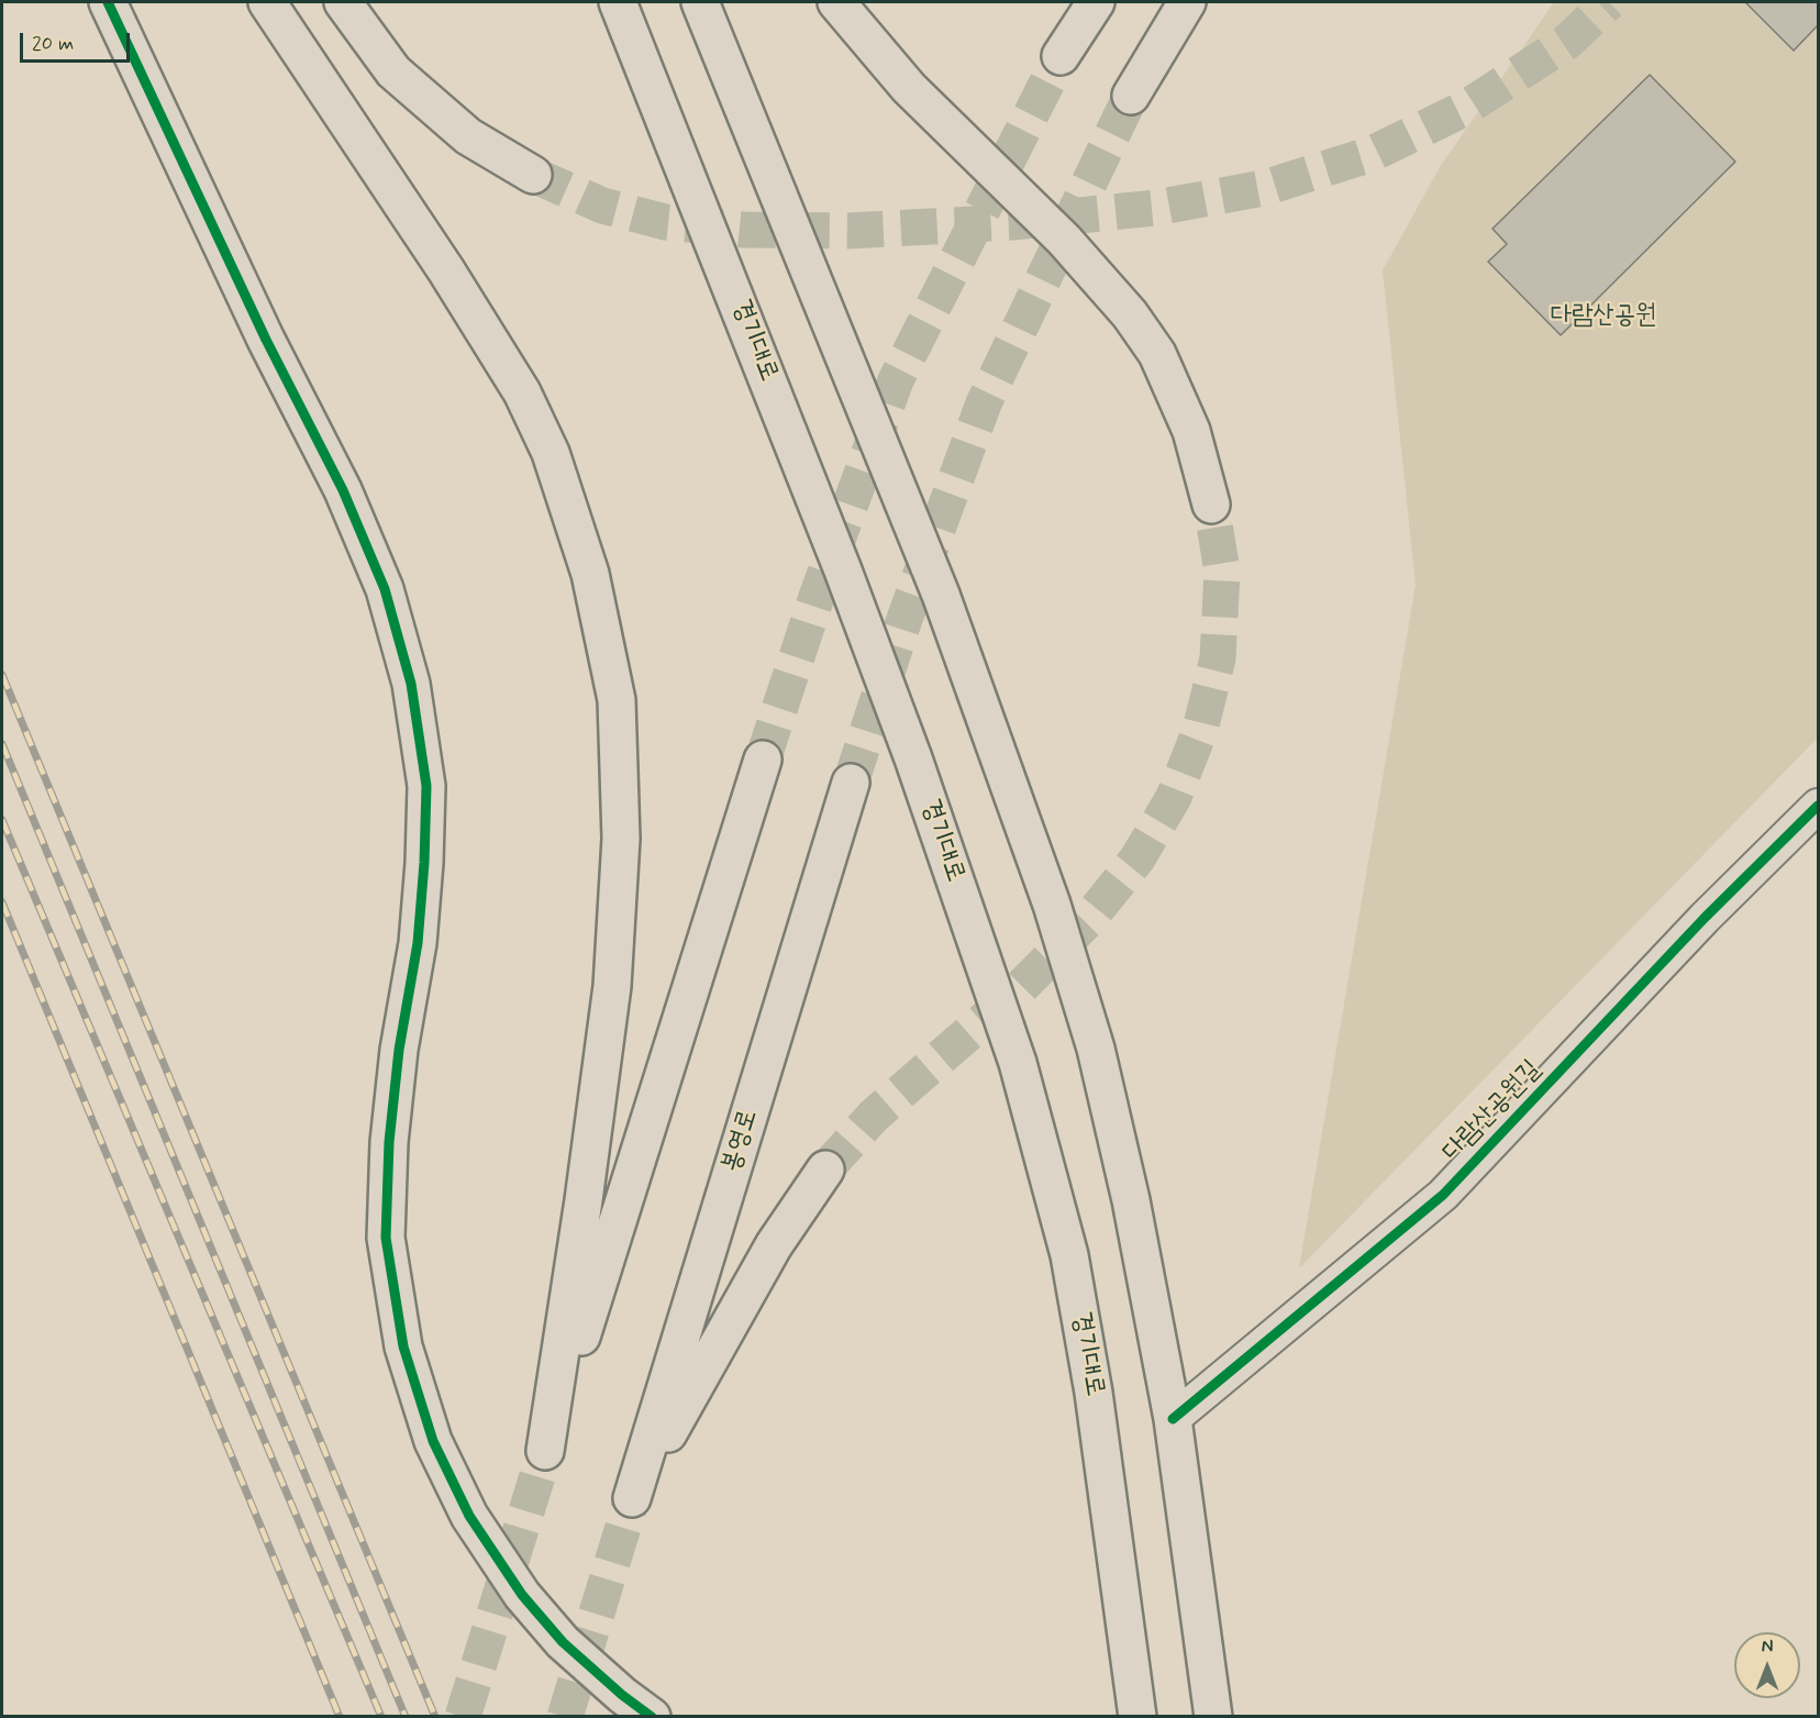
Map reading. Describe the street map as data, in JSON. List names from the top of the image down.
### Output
{
  "streets": {
    "main road": ["경기대로", "봉영로"],
    "street": ["다람산공원길"]
  },
  "parks": ["다람산공원"],
  "scale_bar": "20 m",
  "north": "top"
}
